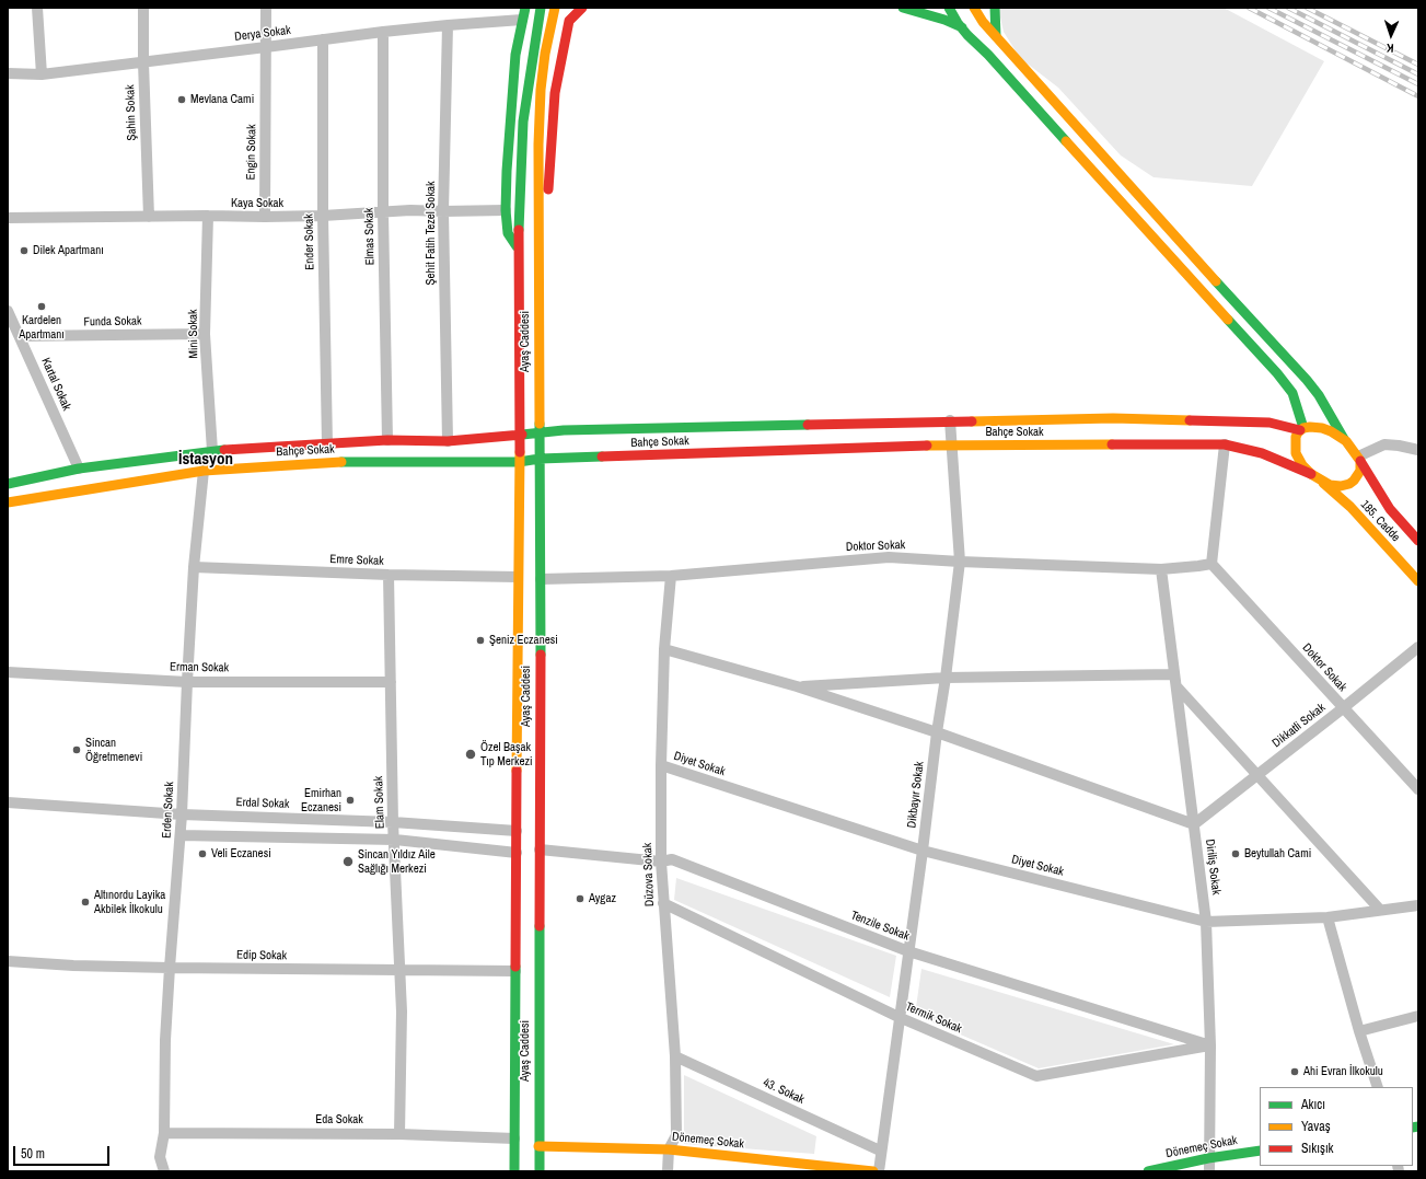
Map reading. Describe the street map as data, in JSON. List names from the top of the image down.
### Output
{
  "streets": {
    "street": [
      "Derya Sokak",
      "Şahin Sokak",
      "Engin Sokak",
      "Kaya Sokak",
      "Şehit Fatih Tezel Sokak",
      "Elmas Sokak",
      "Ender Sokak",
      "Funda Sokak",
      "Mini Sokak",
      "Ayaş Caddesi",
      "Kartal Sokak",
      "Bahçe Sokak",
      "185. Cadde",
      "Doktor Sokak",
      "Emre Sokak",
      "Erman Sokak",
      "Dikkatli Sokak",
      "Diyet Sokak",
      "Dikbayır Sokak",
      "Elam Sokak",
      "Erdal Sokak",
      "Erden Sokak",
      "Diriliş Sokak",
      "Düzova Sokak",
      "Tenzile Sokak",
      "Edip Sokak",
      "Termik Sokak",
      "43. Sokak",
      "Eda Sokak",
      "Dönemeç Sokak"
    ]
  },
  "crossings": [
    ["Derya Sokak", "Şahin Sokak"],
    ["Derya Sokak", "Engin Sokak"],
    ["Derya Sokak", "Şehit Fatih Tezel Sokak"],
    ["Derya Sokak", "Elmas Sokak"],
    ["Derya Sokak", "Ender Sokak"],
    ["Şahin Sokak", "Kaya Sokak"],
    ["Engin Sokak", "Kaya Sokak"],
    ["Kaya Sokak", "Şehit Fatih Tezel Sokak"],
    ["Kaya Sokak", "Elmas Sokak"],
    ["Kaya Sokak", "Ender Sokak"],
    ["Kaya Sokak", "Mini Sokak"],
    ["Şehit Fatih Tezel Sokak", "Bahçe Sokak"],
    ["Elmas Sokak", "Bahçe Sokak"],
    ["Ender Sokak", "Bahçe Sokak"],
    ["Funda Sokak", "Mini Sokak"],
    ["Funda Sokak", "Kartal Sokak"],
    ["Mini Sokak", "Bahçe Sokak"],
    ["Mini Sokak", "Erden Sokak"],
    ["Ayaş Caddesi", "Bahçe Sokak"],
    ["Ayaş Caddesi", "Doktor Sokak"],
    ["Ayaş Caddesi", "Emre Sokak"],
    ["Ayaş Caddesi", "Erdal Sokak"],
    ["Ayaş Caddesi", "Tenzile Sokak"],
    ["Ayaş Caddesi", "Edip Sokak"],
    ["Ayaş Caddesi", "Eda Sokak"],
    ["Ayaş Caddesi", "Dönemeç Sokak"],
    ["Kartal Sokak", "Bahçe Sokak"],
    ["Bahçe Sokak", "185. Cadde"],
    ["Bahçe Sokak", "Dikbayır Sokak"],
    ["Bahçe Sokak", "Erden Sokak"],
    ["Doktor Sokak", "Dikkatli Sokak"],
    ["Doktor Sokak", "Dikbayır Sokak"],
    ["Doktor Sokak", "Diriliş Sokak"],
    ["Doktor Sokak", "Düzova Sokak"],
    ["Emre Sokak", "Elam Sokak"],
    ["Emre Sokak", "Erden Sokak"],
    ["Erman Sokak", "Elam Sokak"],
    ["Erman Sokak", "Erden Sokak"],
    ["Dikkatli Sokak", "Diriliş Sokak"],
    ["Diyet Sokak", "Dikbayır Sokak"],
    ["Diyet Sokak", "Diriliş Sokak"],
    ["Diyet Sokak", "Düzova Sokak"],
    ["Dikbayır Sokak", "Tenzile Sokak"],
    ["Dikbayır Sokak", "Termik Sokak"],
    ["Dikbayır Sokak", "43. Sokak"],
    ["Elam Sokak", "Erdal Sokak"],
    ["Elam Sokak", "Edip Sokak"],
    ["Elam Sokak", "Eda Sokak"],
    ["Erdal Sokak", "Erden Sokak"],
    ["Erden Sokak", "Edip Sokak"],
    ["Erden Sokak", "Eda Sokak"],
    ["Diriliş Sokak", "Tenzile Sokak"],
    ["Diriliş Sokak", "Termik Sokak"],
    ["Diriliş Sokak", "Dönemeç Sokak"],
    ["Düzova Sokak", "Tenzile Sokak"],
    ["Düzova Sokak", "Termik Sokak"],
    ["Düzova Sokak", "43. Sokak"],
    ["Düzova Sokak", "Dönemeç Sokak"],
    ["Tenzile Sokak", "Termik Sokak"]
  ],
  "districts": ["İstasyon"],
  "places": [
    "Mevlana Cami",
    "Dilek Apartmanı",
    "Kardelen Apartmanı",
    "Şeniz Eczanesi",
    "Sincan Öğretmenevi",
    "Özel Başak Tıp Merkezi",
    "Emirhan Eczanesi",
    "Veli Eczanesi",
    "Beytullah Cami",
    "Sincan Yıldız Aile Sağlığı Merkezi",
    "Aygaz",
    "Altınordu Layika Akbilek İlkokulu",
    "Ahi Evran İlkokulu"
  ],
  "legend": ["Akıcı", "Yavaş", "Sıkışık"],
  "scale_bar": "50 m",
  "north": "bottom"
}
